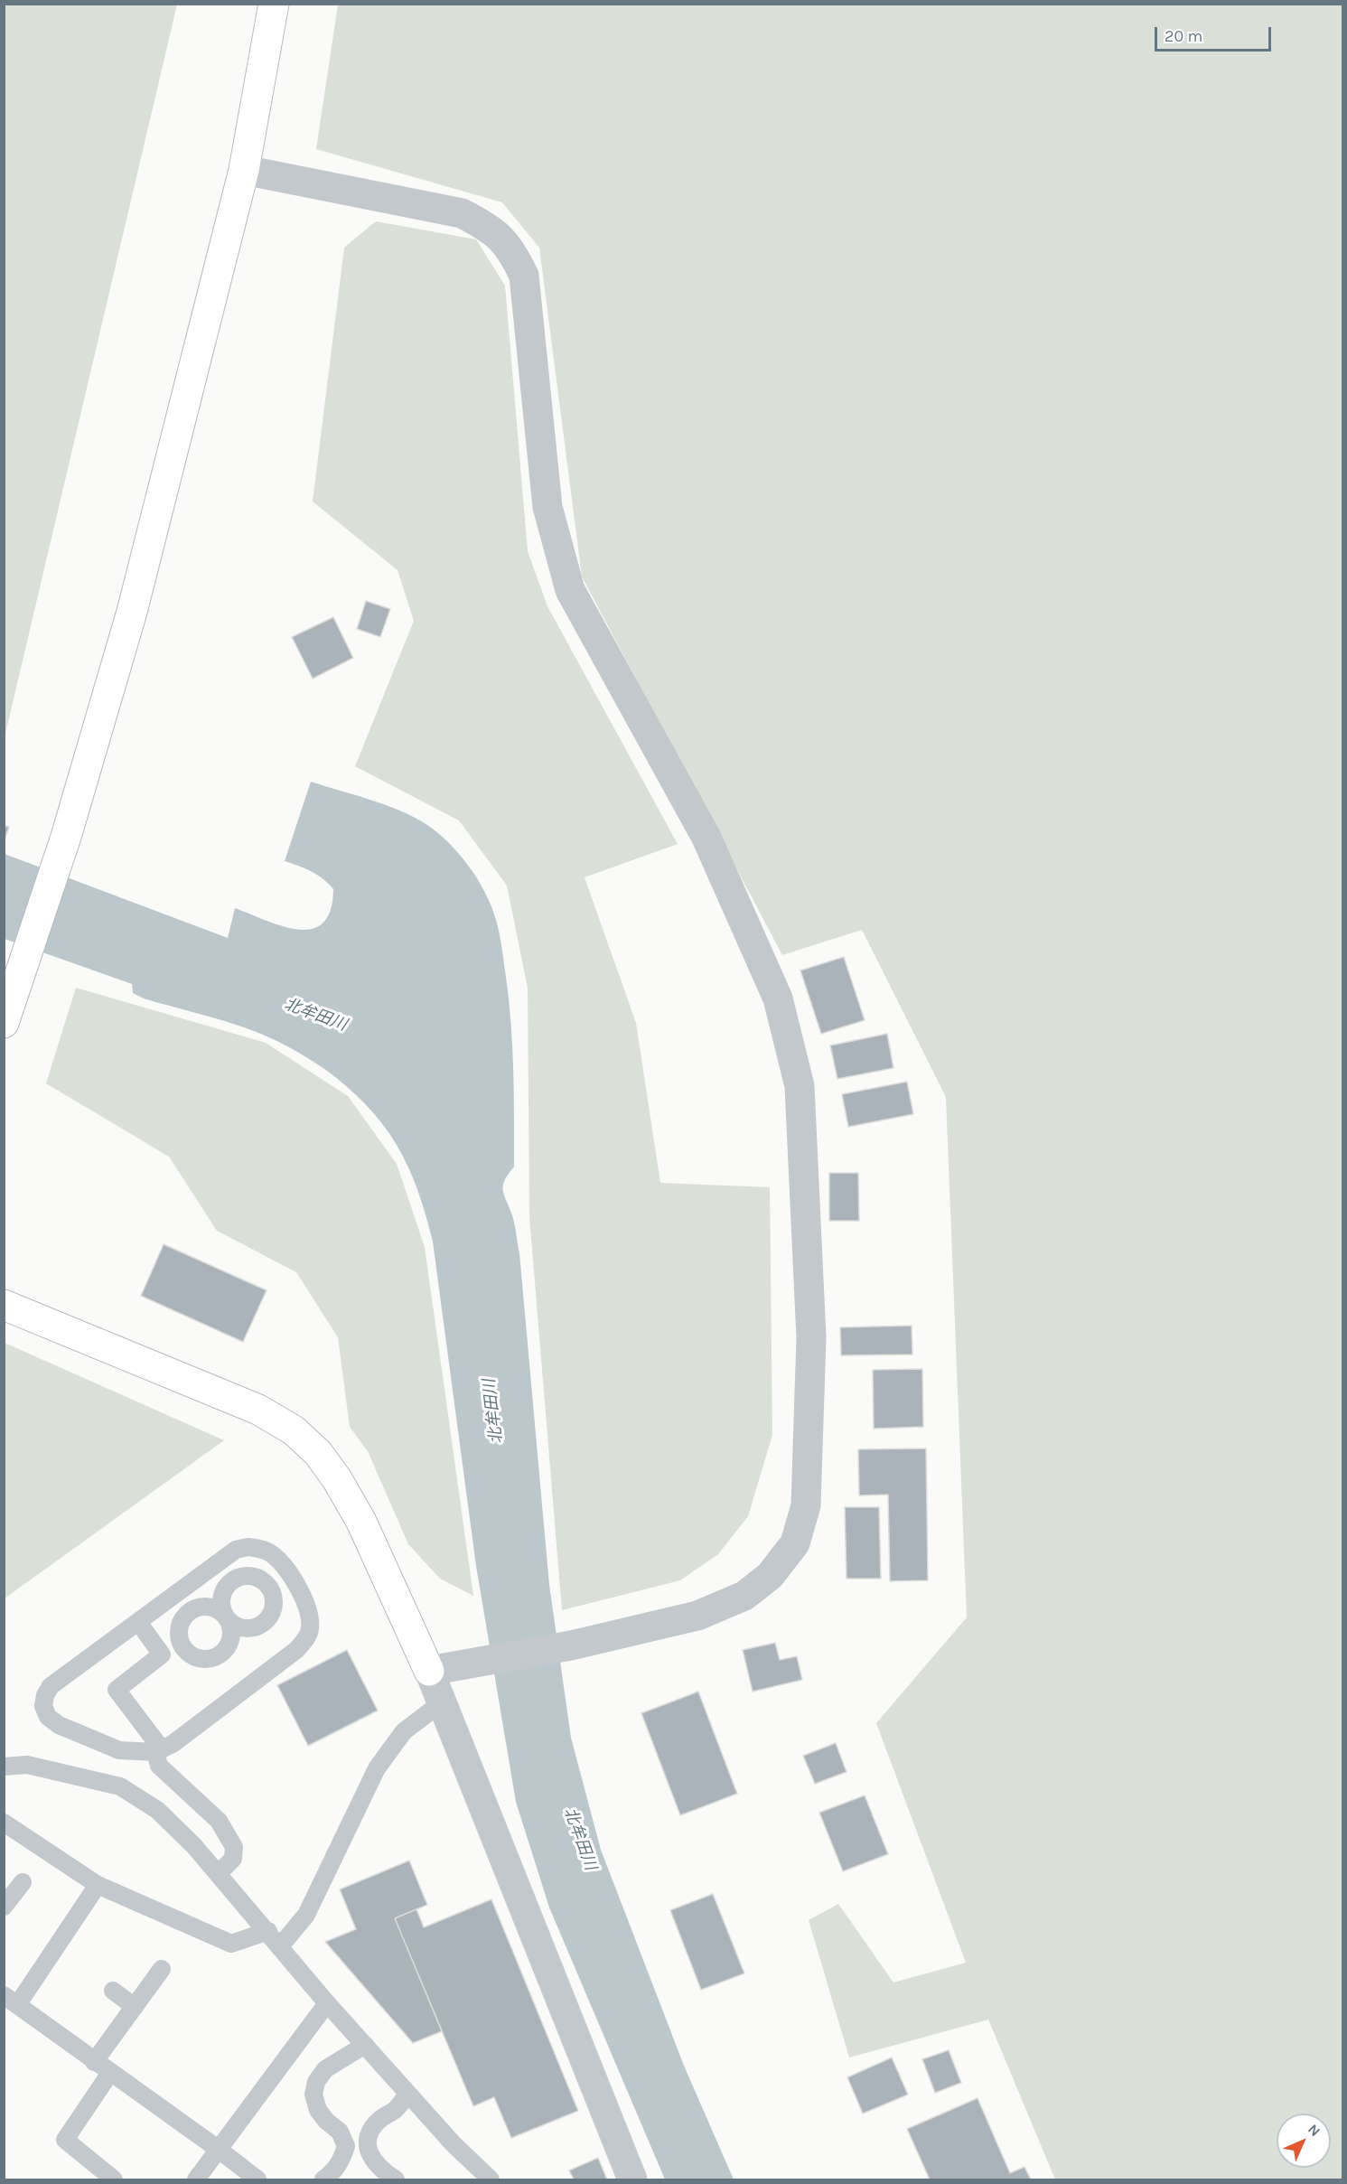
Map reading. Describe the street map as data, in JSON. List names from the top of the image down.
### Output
{
  "water": ["北牟田川"],
  "scale_bar": "20 m",
  "north": "top right"
}
